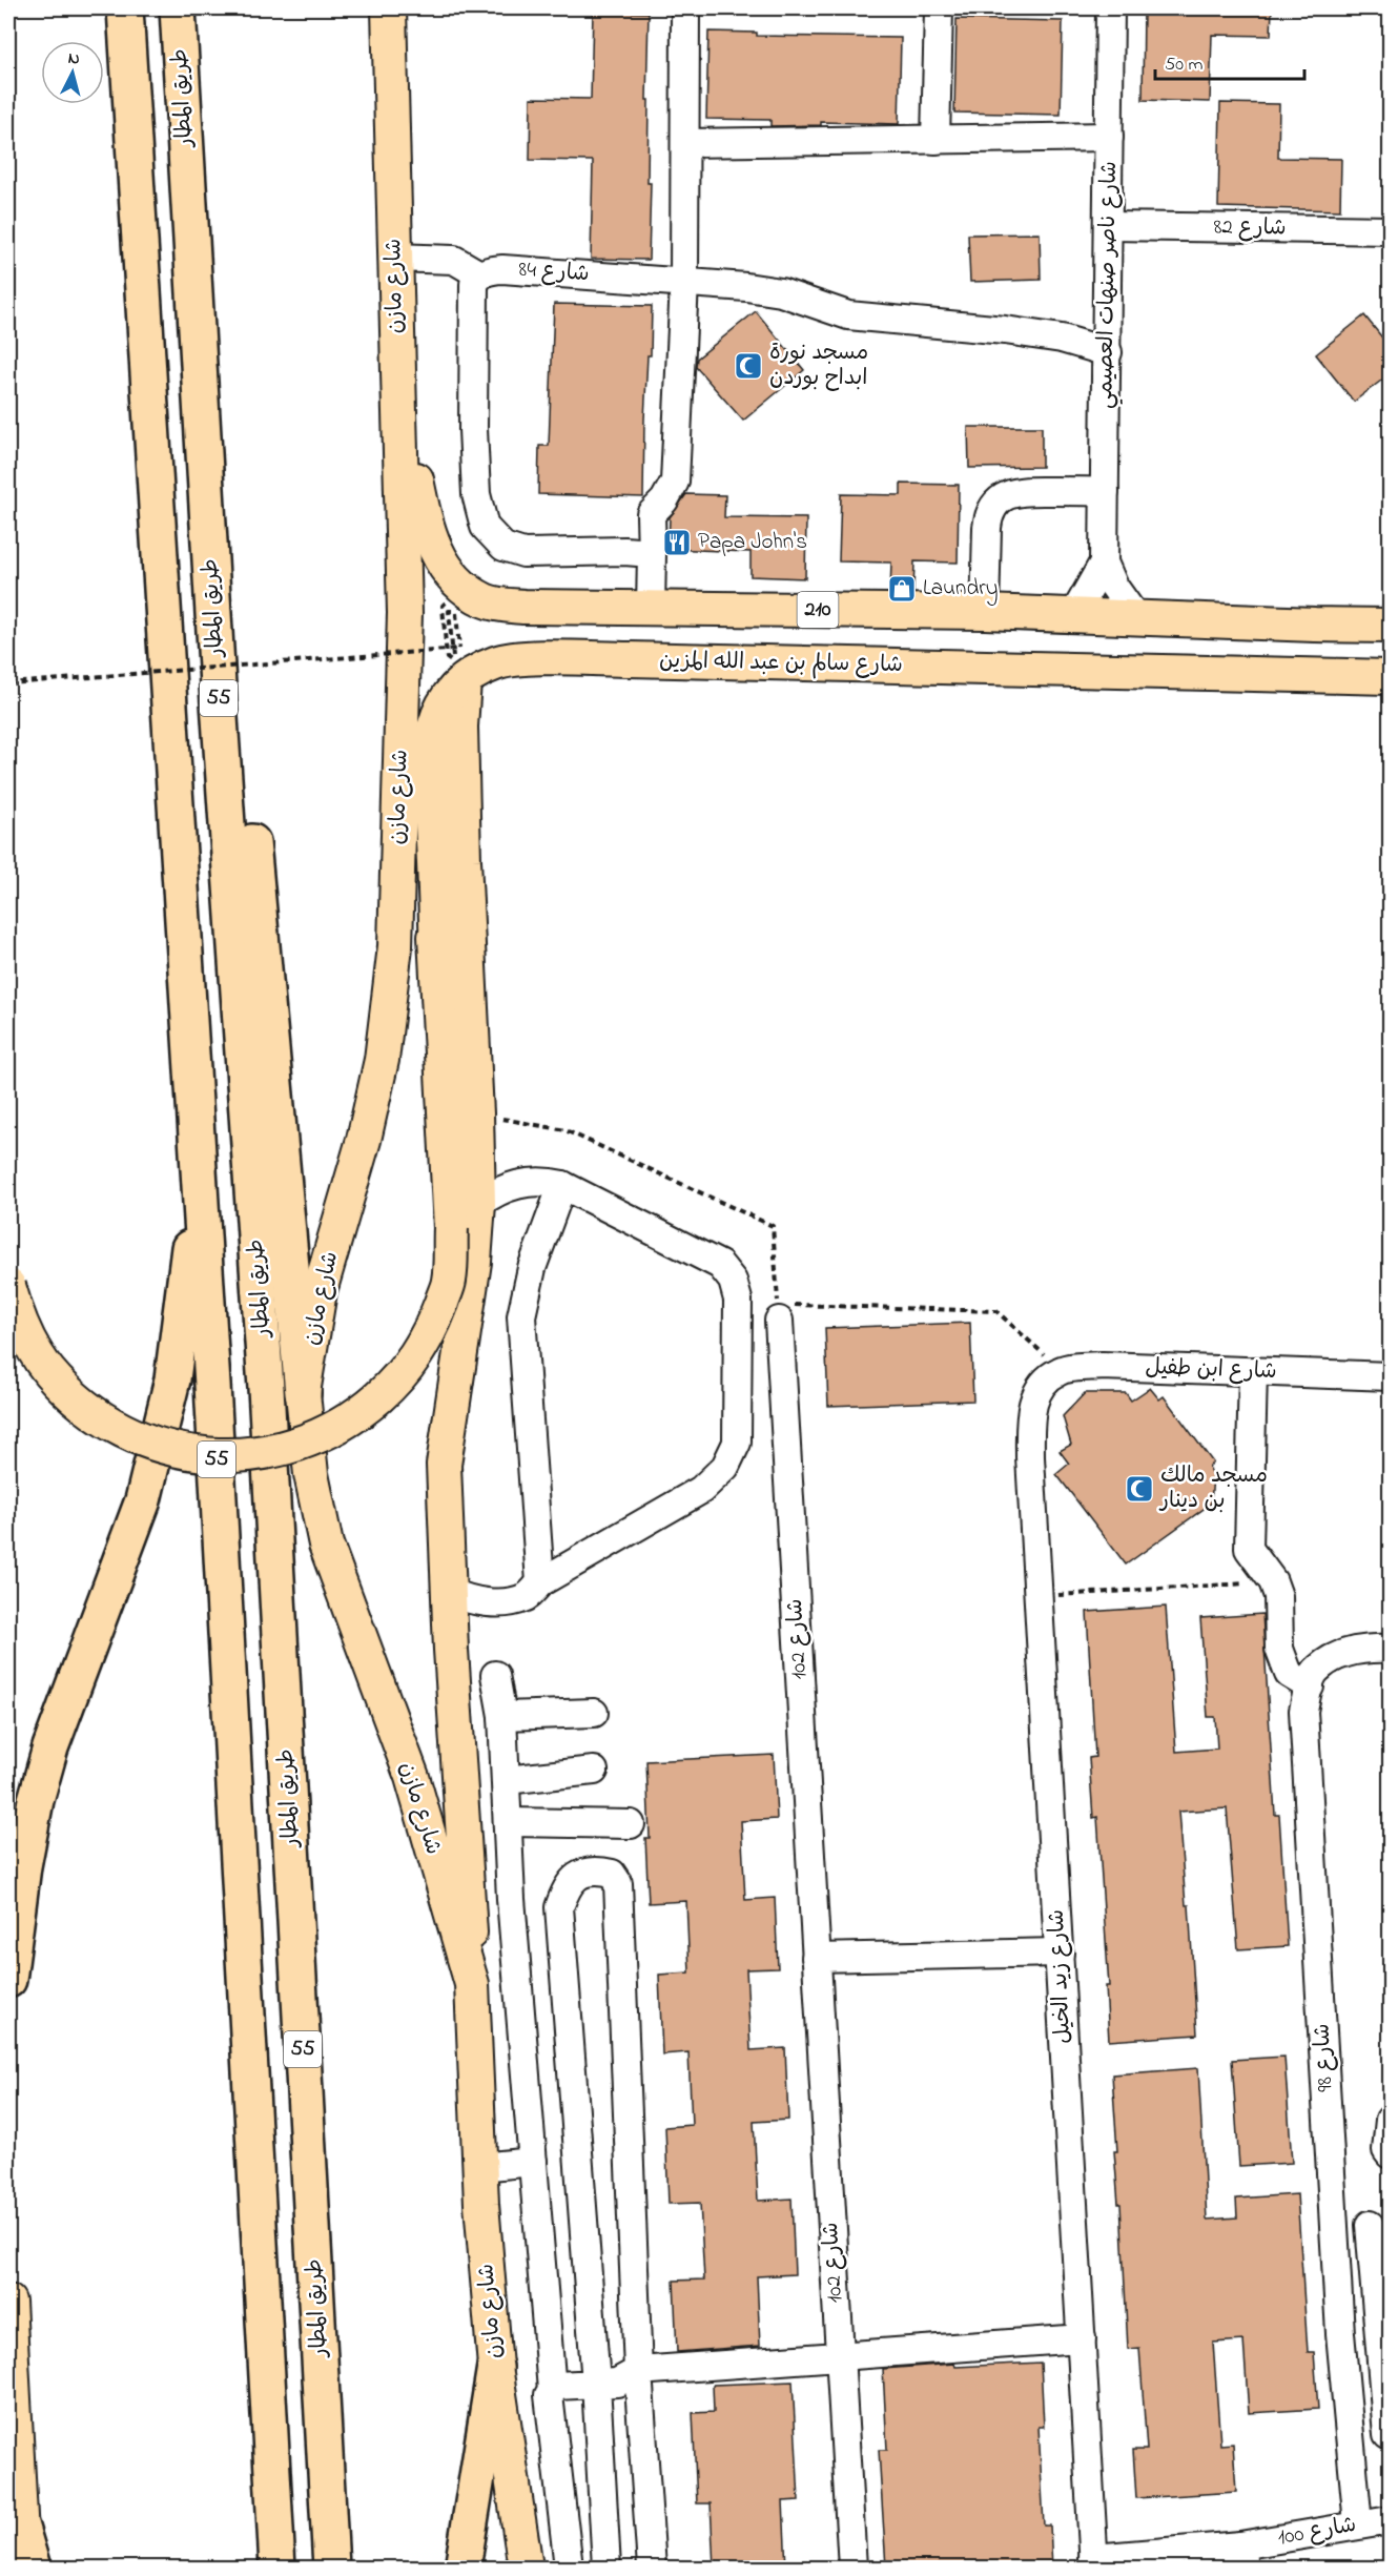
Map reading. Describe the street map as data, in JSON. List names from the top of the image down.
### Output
{
  "streets": {
    "highway": ["طريق المطار", "55"],
    "main road": ["شارع مازن", "210", "شارع سالم بن عبد الله المزين"],
    "street": [
      "شارع 82",
      "شارع 84",
      "شارع ناصر صنهات العصيمي",
      "شارع ابن طفيل",
      "شارع 102",
      "شارع زيد الخيل",
      "شارع 98",
      "شارع 100"
    ]
  },
  "crossings": [
    ["شارع 82", "شارع ناصر صنهات العصيمي"],
    ["شارع 84", "شارع ناصر صنهات العصيمي"],
    ["شارع ناصر صنهات العصيمي", "210"],
    ["شارع مازن", "210"],
    ["شارع ابن طفيل", "شارع زيد الخيل"],
    ["شارع زيد الخيل", "شارع 100"],
    ["شارع 98", "شارع 100"]
  ],
  "places": {
    "mosque": ["مسجد نورة ابداح بوردن", "مسجد مالك بن دينار"],
    "restaurant": ["Papa John's"],
    "shop": ["Laundry"]
  },
  "scale_bar": "50 m",
  "north": "top"
}
